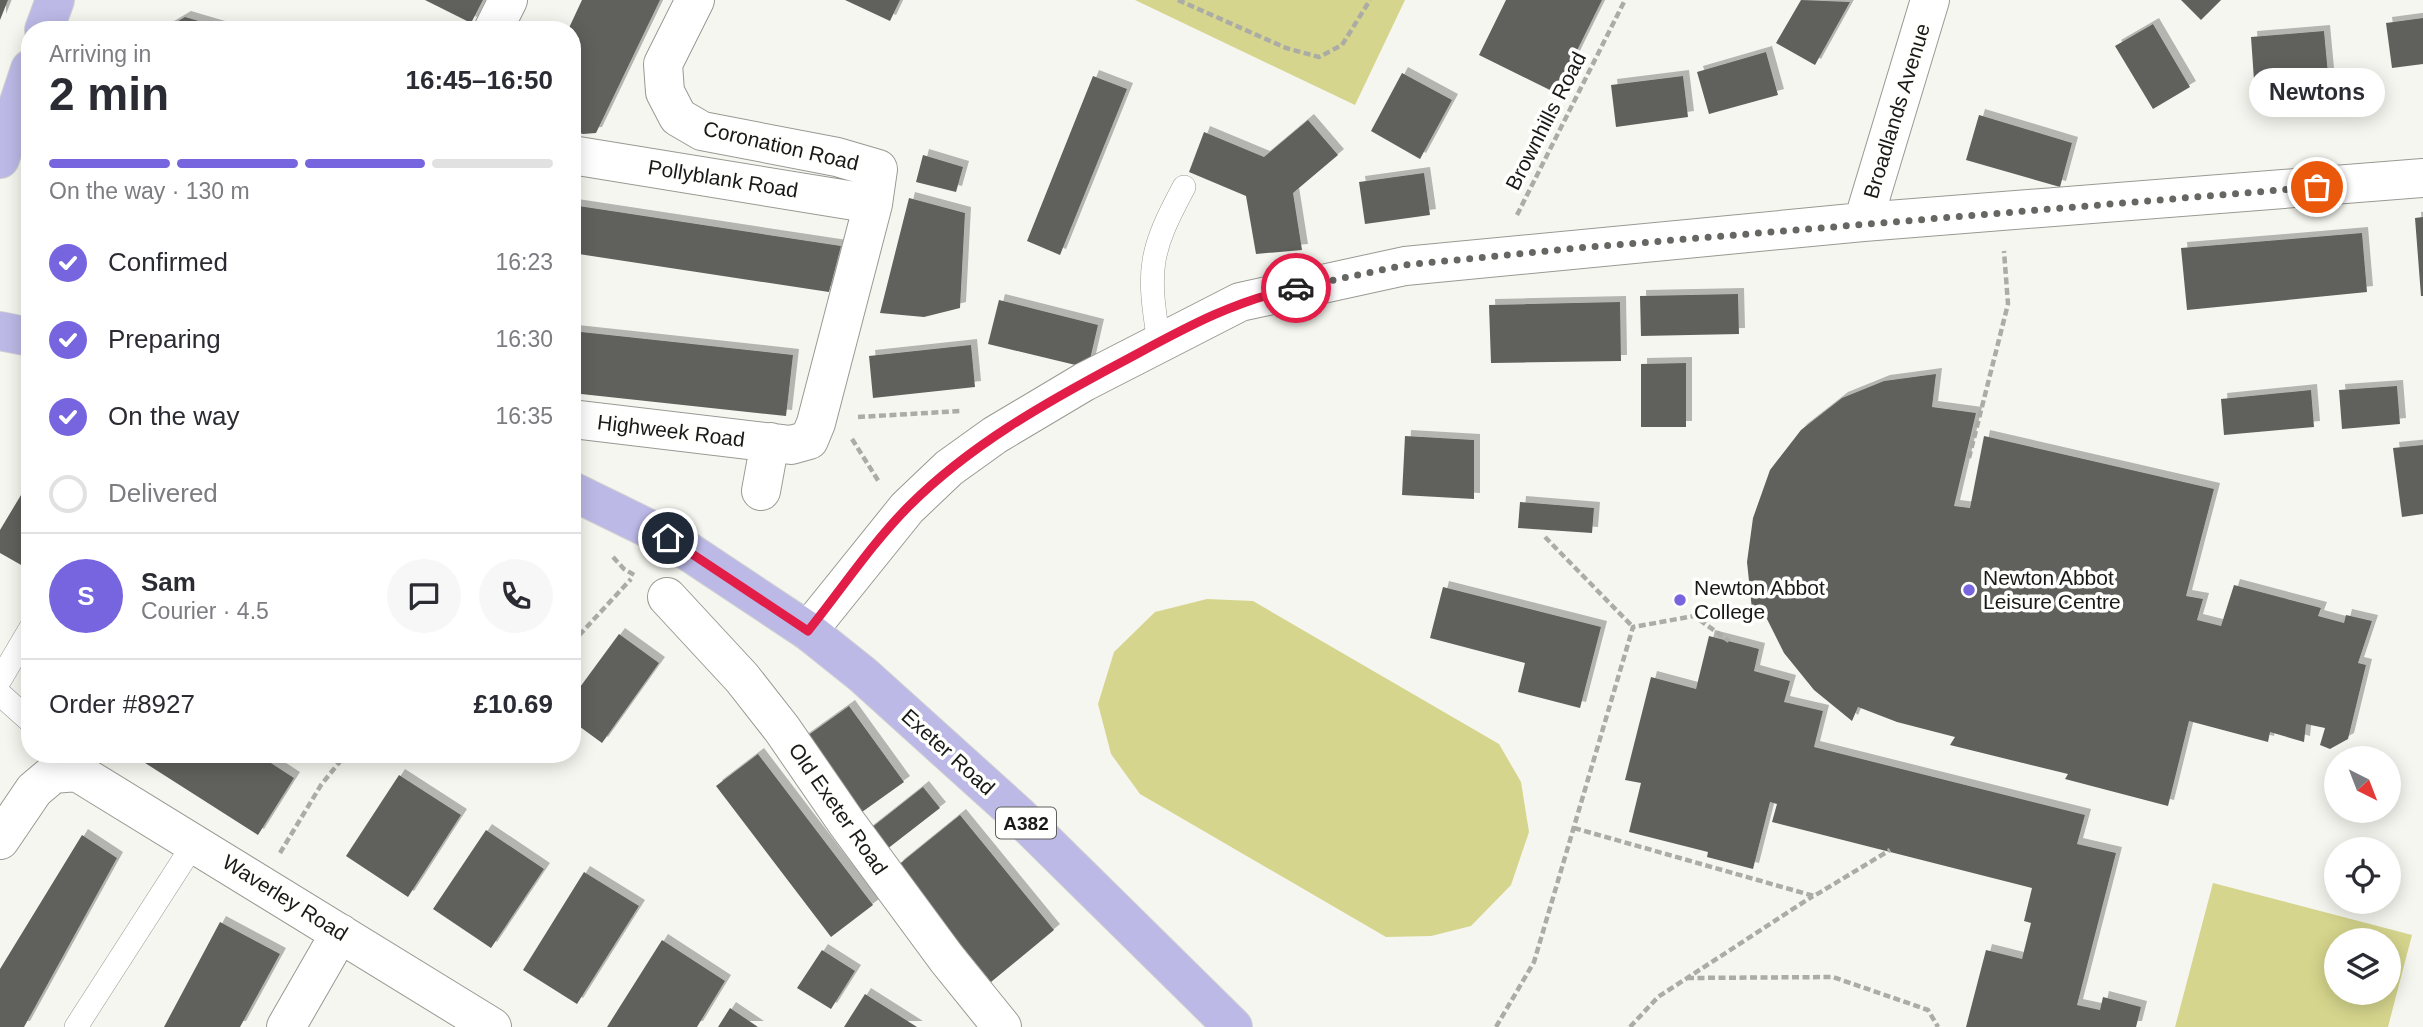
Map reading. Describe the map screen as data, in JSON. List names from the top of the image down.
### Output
{
  "streets": {
    "main road": ["Exeter Road", "A382"],
    "street": [
      "Broadlands Avenue",
      "Coronation Road",
      "Pollyblank Road",
      "Highweek Road",
      "Old Exeter Road",
      "Waverley Road"
    ],
    "path": ["Brownhills Road"]
  },
  "crossings": [
    ["Coronation Road", "Pollyblank Road"],
    ["Coronation Road", "Highweek Road"],
    ["Exeter Road", "A382"]
  ],
  "places": ["Newtons", "Newton Abbot Leisure Centre", "Newton Abbot College"],
  "north": "bottom right",
  "page": {
    "heading": ["2 min", "Arriving in", "16:45–16:50"],
    "panel": [
      "Sam",
      "Courier · 4.5",
      "Order #8927",
      "£10.69"
    ],
    "bubble": "Newtons",
    "bar": "On the way · 130 m",
    "list": [
      ["Confirmed", "16:23"],
      ["Preparing", "16:30"],
      ["On the way", "16:35"],
      "Delivered"
    ],
    "round": "S"
  }
}
